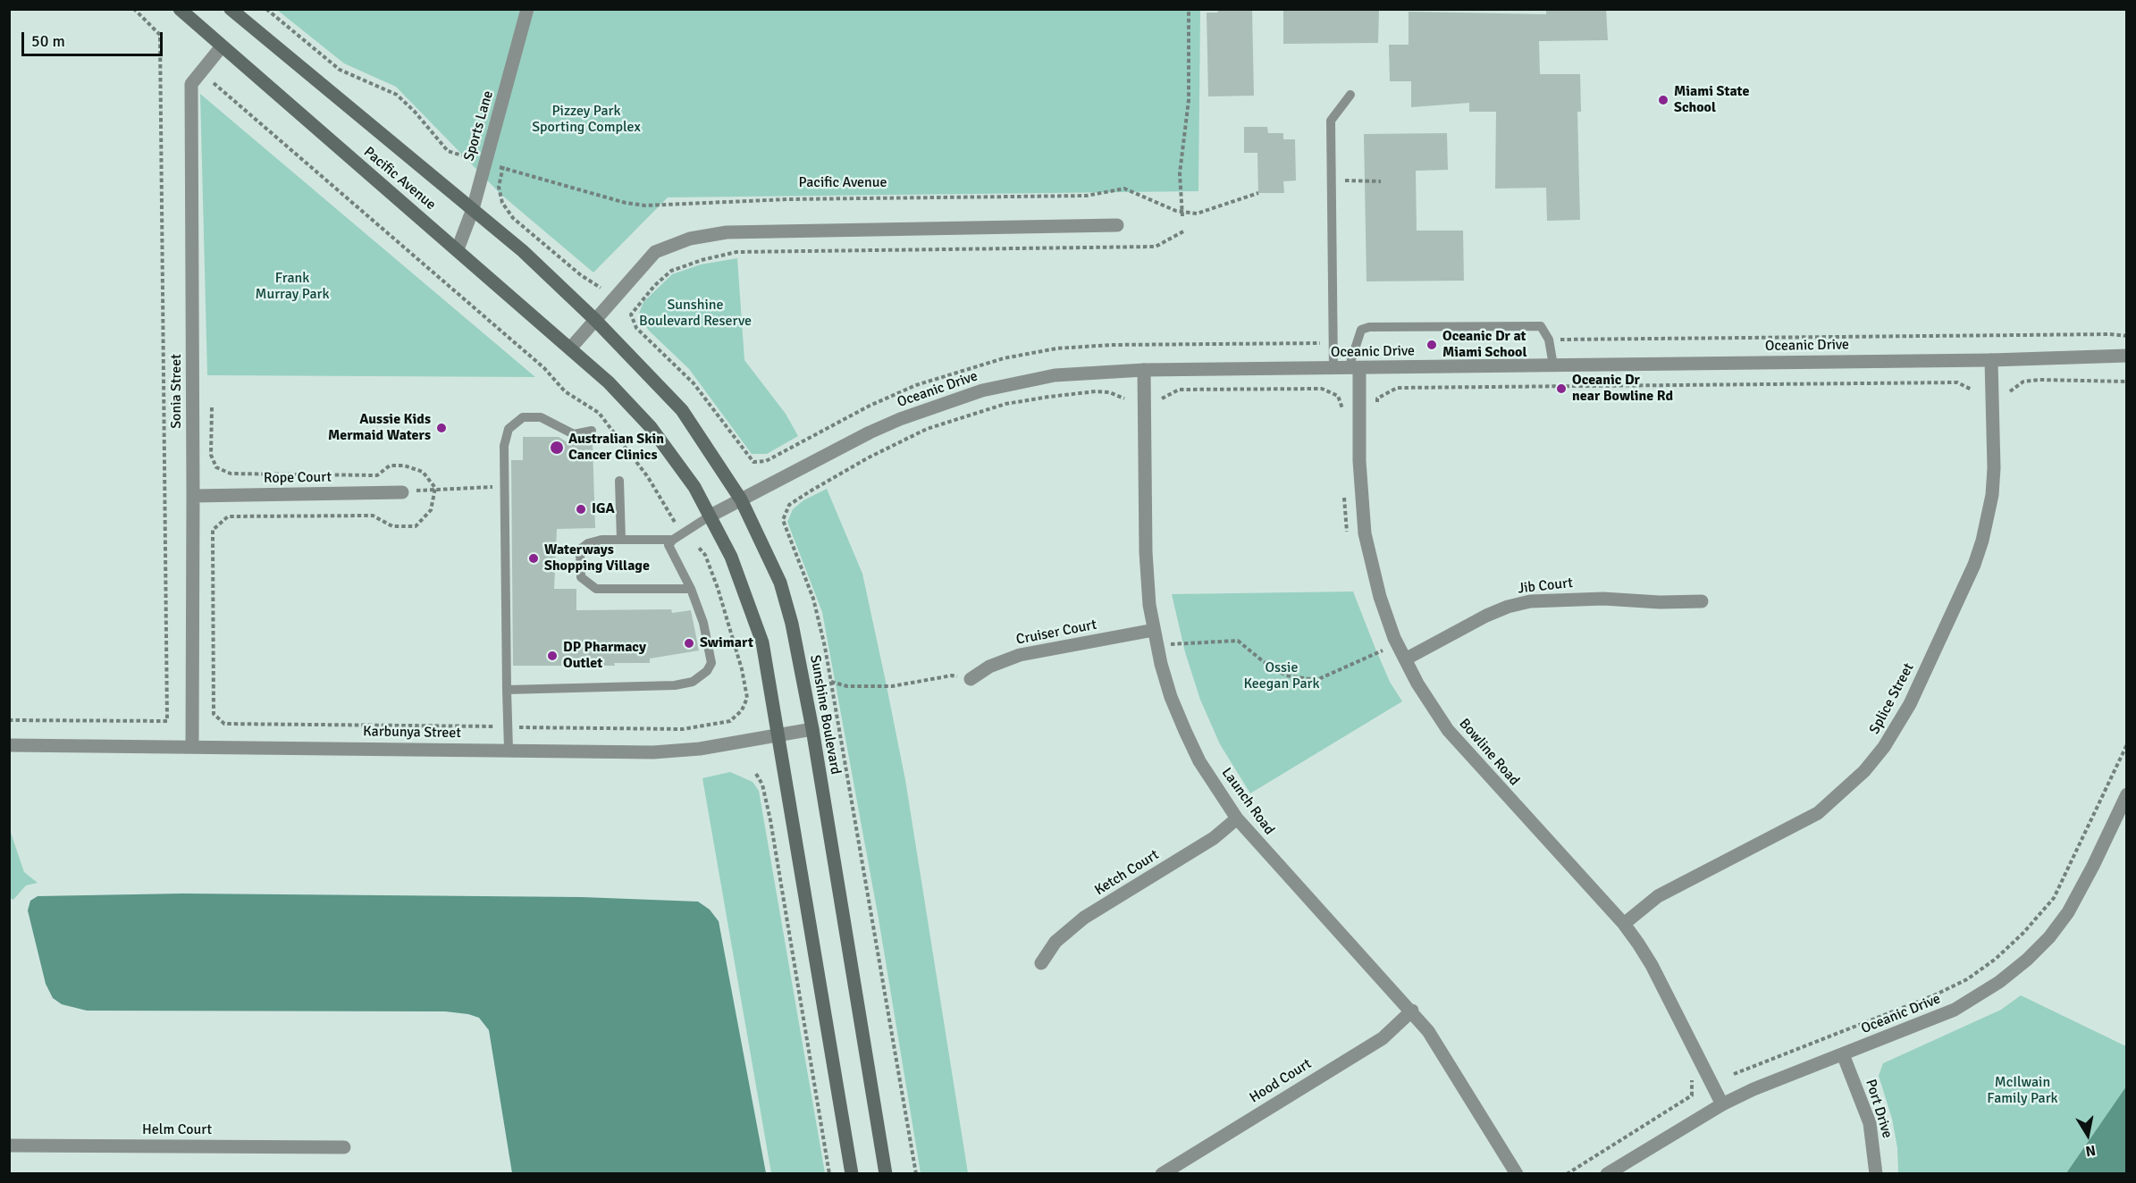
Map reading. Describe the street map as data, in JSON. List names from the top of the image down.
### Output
{
  "streets": {
    "main road": ["Pacific Avenue", "Sunshine Boulevard"],
    "street": [
      "Sports Lane",
      "Oceanic Drive",
      "Sonia Street",
      "Rope Court",
      "Jib Court",
      "Cruiser Court",
      "Splice Street",
      "Karbunya Street",
      "Bowline Road",
      "Launch Road",
      "Ketch Court",
      "Hood Court",
      "Port Drive",
      "Helm Court"
    ]
  },
  "crossings": [
    ["Sports Lane", "Pacific Avenue"],
    ["Pacific Avenue", "Sonia Street"],
    ["Pacific Avenue", "Sunshine Boulevard"],
    ["Oceanic Drive", "Splice Street"],
    ["Oceanic Drive", "Sunshine Boulevard"],
    ["Oceanic Drive", "Bowline Road"],
    ["Oceanic Drive", "Launch Road"],
    ["Oceanic Drive", "Port Drive"],
    ["Sonia Street", "Rope Court"],
    ["Sonia Street", "Karbunya Street"],
    ["Jib Court", "Bowline Road"],
    ["Cruiser Court", "Launch Road"],
    ["Splice Street", "Bowline Road"],
    ["Sunshine Boulevard", "Karbunya Street"],
    ["Launch Road", "Ketch Court"],
    ["Launch Road", "Hood Court"]
  ],
  "parks": [
    "Pizzey Park Sporting Complex",
    "Frank Murray Park",
    "Sunshine Boulevard Reserve",
    "Ossie Keegan Park",
    "McIlwain Family Park"
  ],
  "places": [
    "Miami State School",
    "Oceanic Dr at Miami School",
    "Oceanic Dr near Bowline Rd",
    "Aussie Kids Mermaid Waters",
    "Australian Skin Cancer Clinics",
    "IGA",
    "Waterways Shopping Village",
    "Swimart",
    "DP Pharmacy Outlet"
  ],
  "scale_bar": "50 m",
  "north": "bottom"
}
